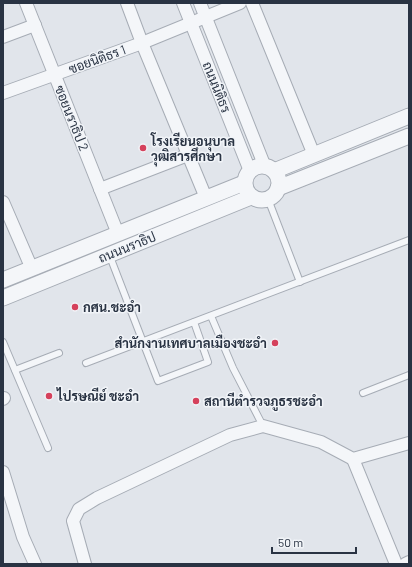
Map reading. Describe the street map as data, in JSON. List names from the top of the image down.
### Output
{
  "streets": {
    "street": [
      "ซอยนิติธร 1",
      "ถนนนิติธร",
      "ซอยนราธิป 2",
      "ถนนนราธิป"
    ]
  },
  "crossings": [
    ["ซอยนิติธร 1", "ถนนนิติธร"],
    ["ซอยนิติธร 1", "ซอยนราธิป 2"],
    ["ถนนนิติธร", "ถนนนราธิป"],
    ["ซอยนราธิป 2", "ถนนนราธิป"]
  ],
  "places": [
    "โรงเรียนอนุบาล วุฒิสารศึกษา",
    "กศน.ชะอำ",
    "สํานักงานเทศบาลเมืองชะอำ",
    "ไปรษณีย์ ชะอำ",
    "สถานีตำรวจภูธรชะอำ"
  ],
  "scale_bar": "50 m"
}
